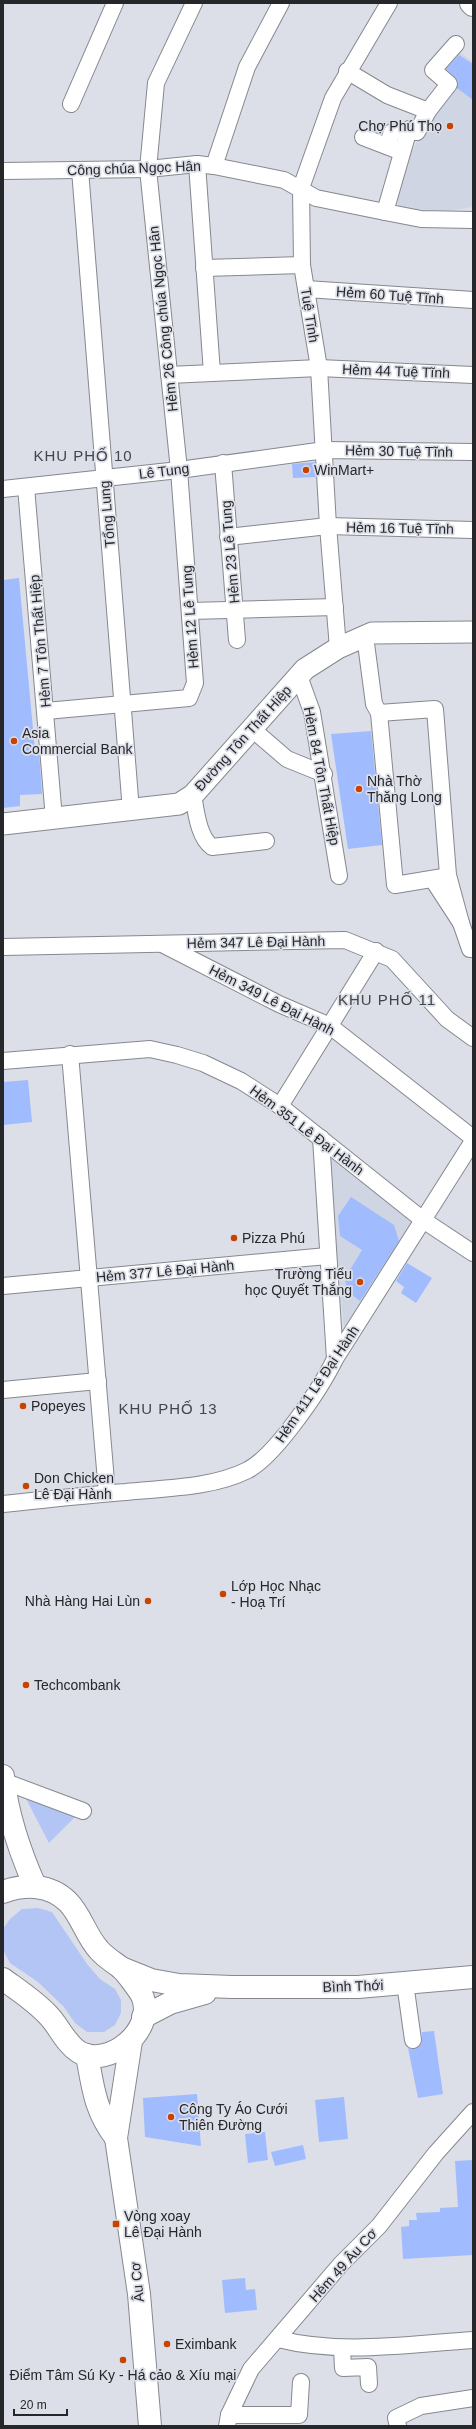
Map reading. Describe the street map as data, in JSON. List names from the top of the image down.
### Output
{
  "streets": {
    "main road": ["Bình Thới", "Âu Cơ"],
    "street": [
      "Công chúa Ngọc Hân",
      "Hẻm 60 Tuệ Tĩnh",
      "Tuệ Tĩnh",
      "Hẻm 26 Công chúa Ngọc Hân",
      "Hẻm 44 Tuệ Tĩnh",
      "Hẻm 30 Tuệ Tĩnh",
      "Lê Tung",
      "Tổng Lung",
      "Hẻm 16 Tuệ Tĩnh",
      "Hẻm 23 Lê Tung",
      "Hẻm 12 Lê Tung",
      "Hẻm 7 Tôn Thất Hiệp",
      "Đường Tôn Thất Hiệp",
      "Hẻm 84 Tôn Thất Hiệp",
      "Hẻm 347 Lê Đại Hành",
      "Hẻm 349 Lê Đại Hành",
      "Hẻm 351 Lê Đại Hành",
      "Hẻm 377 Lê Đại Hành",
      "Hẻm 411 Lê Đại Hành",
      "Hẻm 49 Âu Cơ"
    ]
  },
  "crossings": [
    ["Công chúa Ngọc Hân", "Tuệ Tĩnh"],
    ["Công chúa Ngọc Hân", "Hẻm 26 Công chúa Ngọc Hân"],
    ["Công chúa Ngọc Hân", "Tổng Lung"],
    ["Hẻm 60 Tuệ Tĩnh", "Tuệ Tĩnh"],
    ["Tuệ Tĩnh", "Hẻm 44 Tuệ Tĩnh"],
    ["Tuệ Tĩnh", "Hẻm 30 Tuệ Tĩnh"],
    ["Tuệ Tĩnh", "Lê Tung"],
    ["Tuệ Tĩnh", "Hẻm 16 Tuệ Tĩnh"],
    ["Tuệ Tĩnh", "Đường Tôn Thất Hiệp"],
    ["Hẻm 26 Công chúa Ngọc Hân", "Hẻm 44 Tuệ Tĩnh"],
    ["Hẻm 26 Công chúa Ngọc Hân", "Lê Tung"],
    ["Hẻm 26 Công chúa Ngọc Hân", "Hẻm 12 Lê Tung"],
    ["Hẻm 30 Tuệ Tĩnh", "Lê Tung"],
    ["Lê Tung", "Tổng Lung"],
    ["Lê Tung", "Hẻm 23 Lê Tung"],
    ["Lê Tung", "Hẻm 12 Lê Tung"],
    ["Lê Tung", "Hẻm 7 Tôn Thất Hiệp"],
    ["Tổng Lung", "Hẻm 12 Lê Tung"],
    ["Tổng Lung", "Đường Tôn Thất Hiệp"],
    ["Hẻm 16 Tuệ Tĩnh", "Hẻm 23 Lê Tung"],
    ["Hẻm 7 Tôn Thất Hiệp", "Đường Tôn Thất Hiệp"],
    ["Đường Tôn Thất Hiệp", "Hẻm 84 Tôn Thất Hiệp"],
    ["Hẻm 347 Lê Đại Hành", "Hẻm 349 Lê Đại Hành"],
    ["Hẻm 351 Lê Đại Hành", "Hẻm 411 Lê Đại Hành"]
  ],
  "districts": ["KHU PHỐ 10", "KHU PHỐ 11", "KHU PHỐ 13"],
  "places": {
    "other": [
      "Chợ Phú Thọ",
      "WinMart+",
      "Asia Commercial Bank",
      "Nhà Thờ Thăng Long",
      "Pizza Phú",
      "Trường Tiểu học Quyết Thắng",
      "Popeyes",
      "Don Chicken Lê Đại Hành",
      "Lớp Học Nhạc - Hoạ Trí",
      "Nhà Hàng Hai Lùn",
      "Techcombank",
      "Công Ty Áo Cưới Thiên Đường",
      "Eximbank",
      "Điểm Tâm Sú Ky - Há cảo & Xíu mại"
    ],
    "transit": ["Vòng xoay Lê Đại Hành"]
  },
  "scale_bar": "20 m"
}
